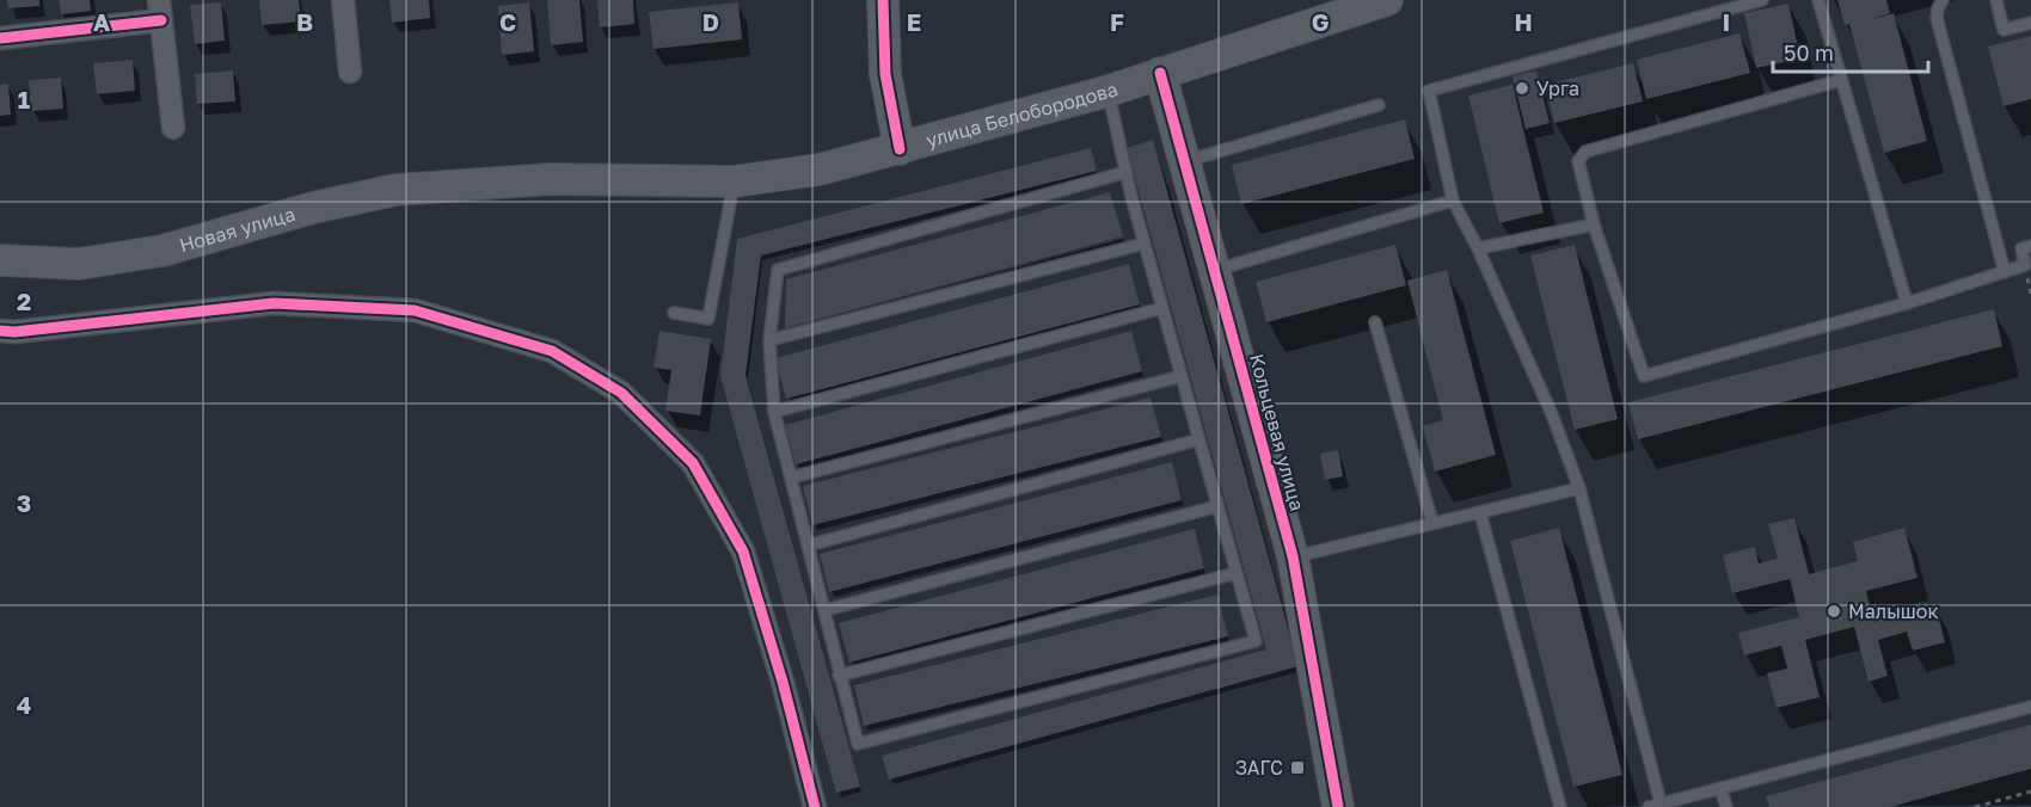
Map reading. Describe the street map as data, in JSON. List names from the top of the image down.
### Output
{
  "streets": {
    "main road": ["улица Белобородова", "Новая улица", "Кольцевая улица"]
  },
  "crossings": [
    ["улица Белобородова", "Новая улица"],
    ["улица Белобородова", "Кольцевая улица"]
  ],
  "places": {
    "other": ["Урга", "Малышок"],
    "transit": ["ЗАГС"]
  },
  "scale_bar": "50 m",
  "grid": {
    "columns": [
      "A",
      "B",
      "C",
      "D",
      "E",
      "F",
      "G",
      "H",
      "I"
    ],
    "rows": [
      "1",
      "2",
      "3",
      "4"
    ]
  }
}
